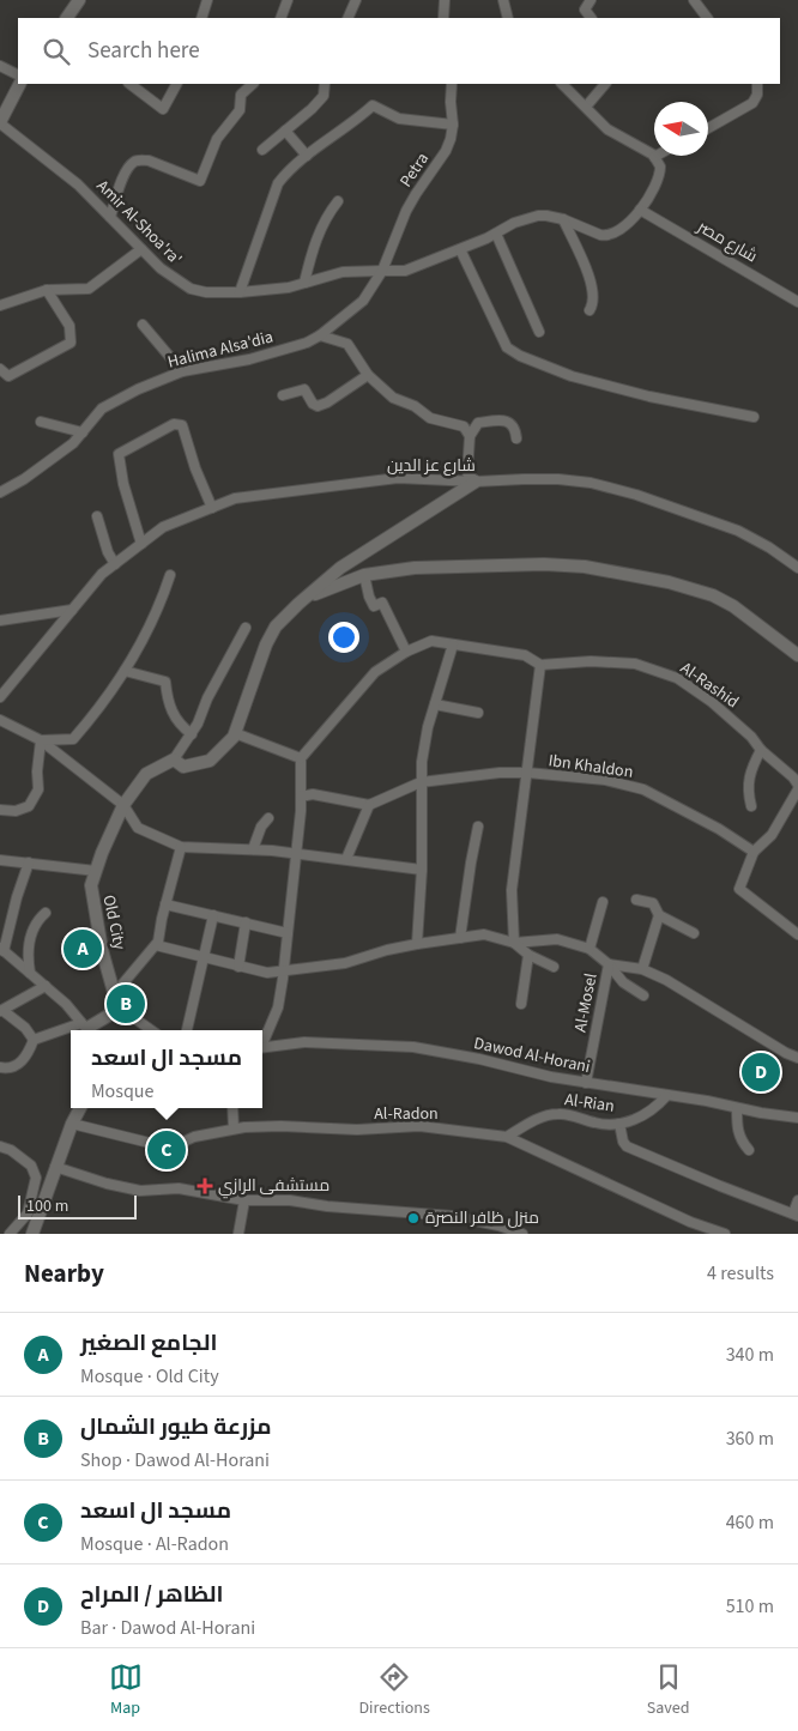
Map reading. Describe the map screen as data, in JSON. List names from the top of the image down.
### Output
{
  "streets": {
    "street": [
      "Petra",
      "Amir Al-Shoa'ra'",
      "شارع مصر",
      "Halima Alsa'dia",
      "شارع عز الدين",
      "Al-Rashid",
      "Ibn Khaldon",
      "Old City",
      "Al-Mosel",
      "Dawod Al-Horani",
      "Al-Rian",
      "Al-Radon"
    ]
  },
  "crossings": [
    ["Petra", "Amir Al-Shoa'ra'"],
    ["Petra", "Halima Alsa'dia"],
    ["Amir Al-Shoa'ra'", "شارع مصر"],
    ["Amir Al-Shoa'ra'", "Halima Alsa'dia"],
    ["Al-Rashid", "Ibn Khaldon"],
    ["Al-Mosel", "Dawod Al-Horani"],
    ["Dawod Al-Horani", "Al-Rian"],
    ["Al-Rian", "Al-Radon"]
  ],
  "places": {
    "health": ["مستشفى الرازي"],
    "other": ["منزل ظافر النصرة"]
  },
  "scale_bar": "100 m",
  "north": "left",
  "page": {
    "search": "Search here",
    "pins": [
      "A",
      "B",
      "D",
      "C"
    ],
    "popup": ["مسجد ال اسعد", "Mosque"],
    "scale": "100 m",
    "heading": ["Nearby", "4 results"],
    "list": [
      {
        "mark": "A",
        "name": "الجامع الصغير",
        "note": "Mosque · Old City",
        "value": "340 m"
      },
      {
        "mark": "B",
        "name": "مزرعة طيور الشمال",
        "note": "Shop · Dawod Al-Horani",
        "value": "360 m"
      },
      {
        "mark": "C",
        "name": "مسجد ال اسعد",
        "note": "Mosque · Al-Radon",
        "value": "460 m"
      },
      {
        "mark": "D",
        "name": "الظاهر / المراح",
        "note": "Bar · Dawod Al-Horani",
        "value": "510 m"
      }
    ],
    "nav": ["Map", "Directions", "Saved"]
  }
}
